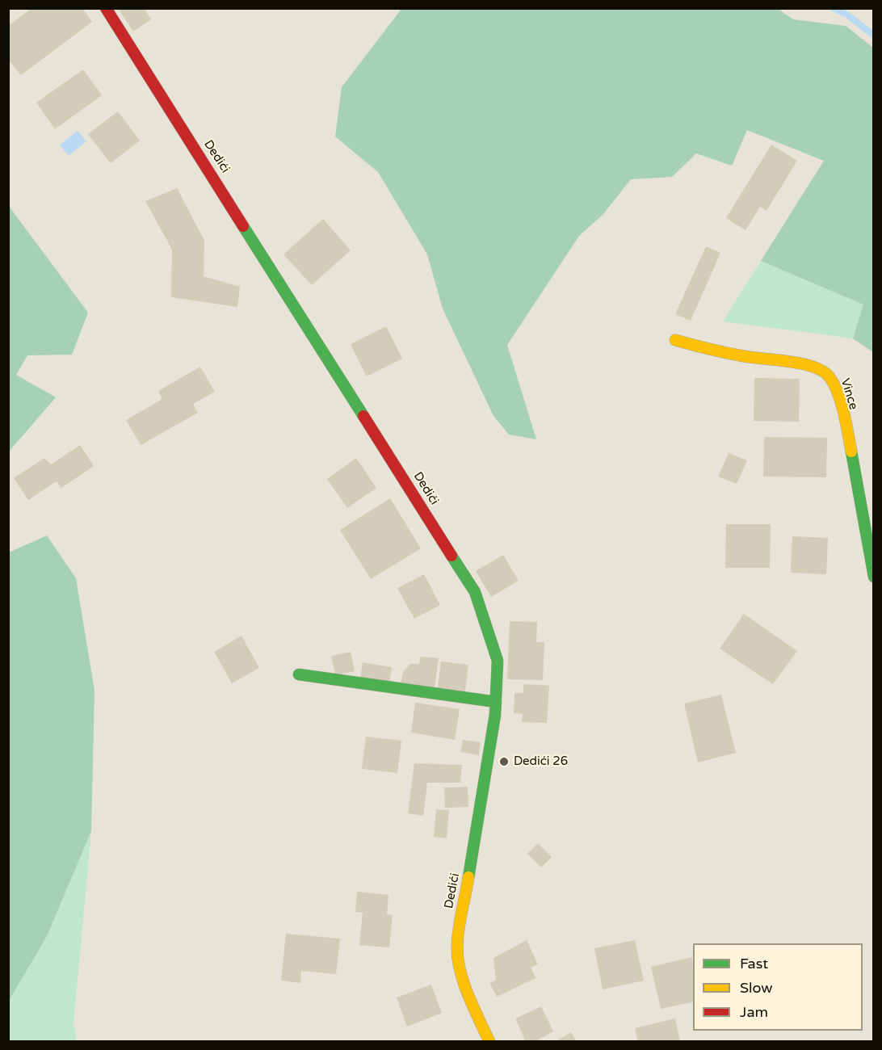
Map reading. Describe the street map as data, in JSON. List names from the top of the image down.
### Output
{
  "streets": {
    "street": ["Dedići", "Vince"]
  },
  "places": ["Dedići 26"],
  "legend": ["Fast", "Slow", "Jam"]
}
